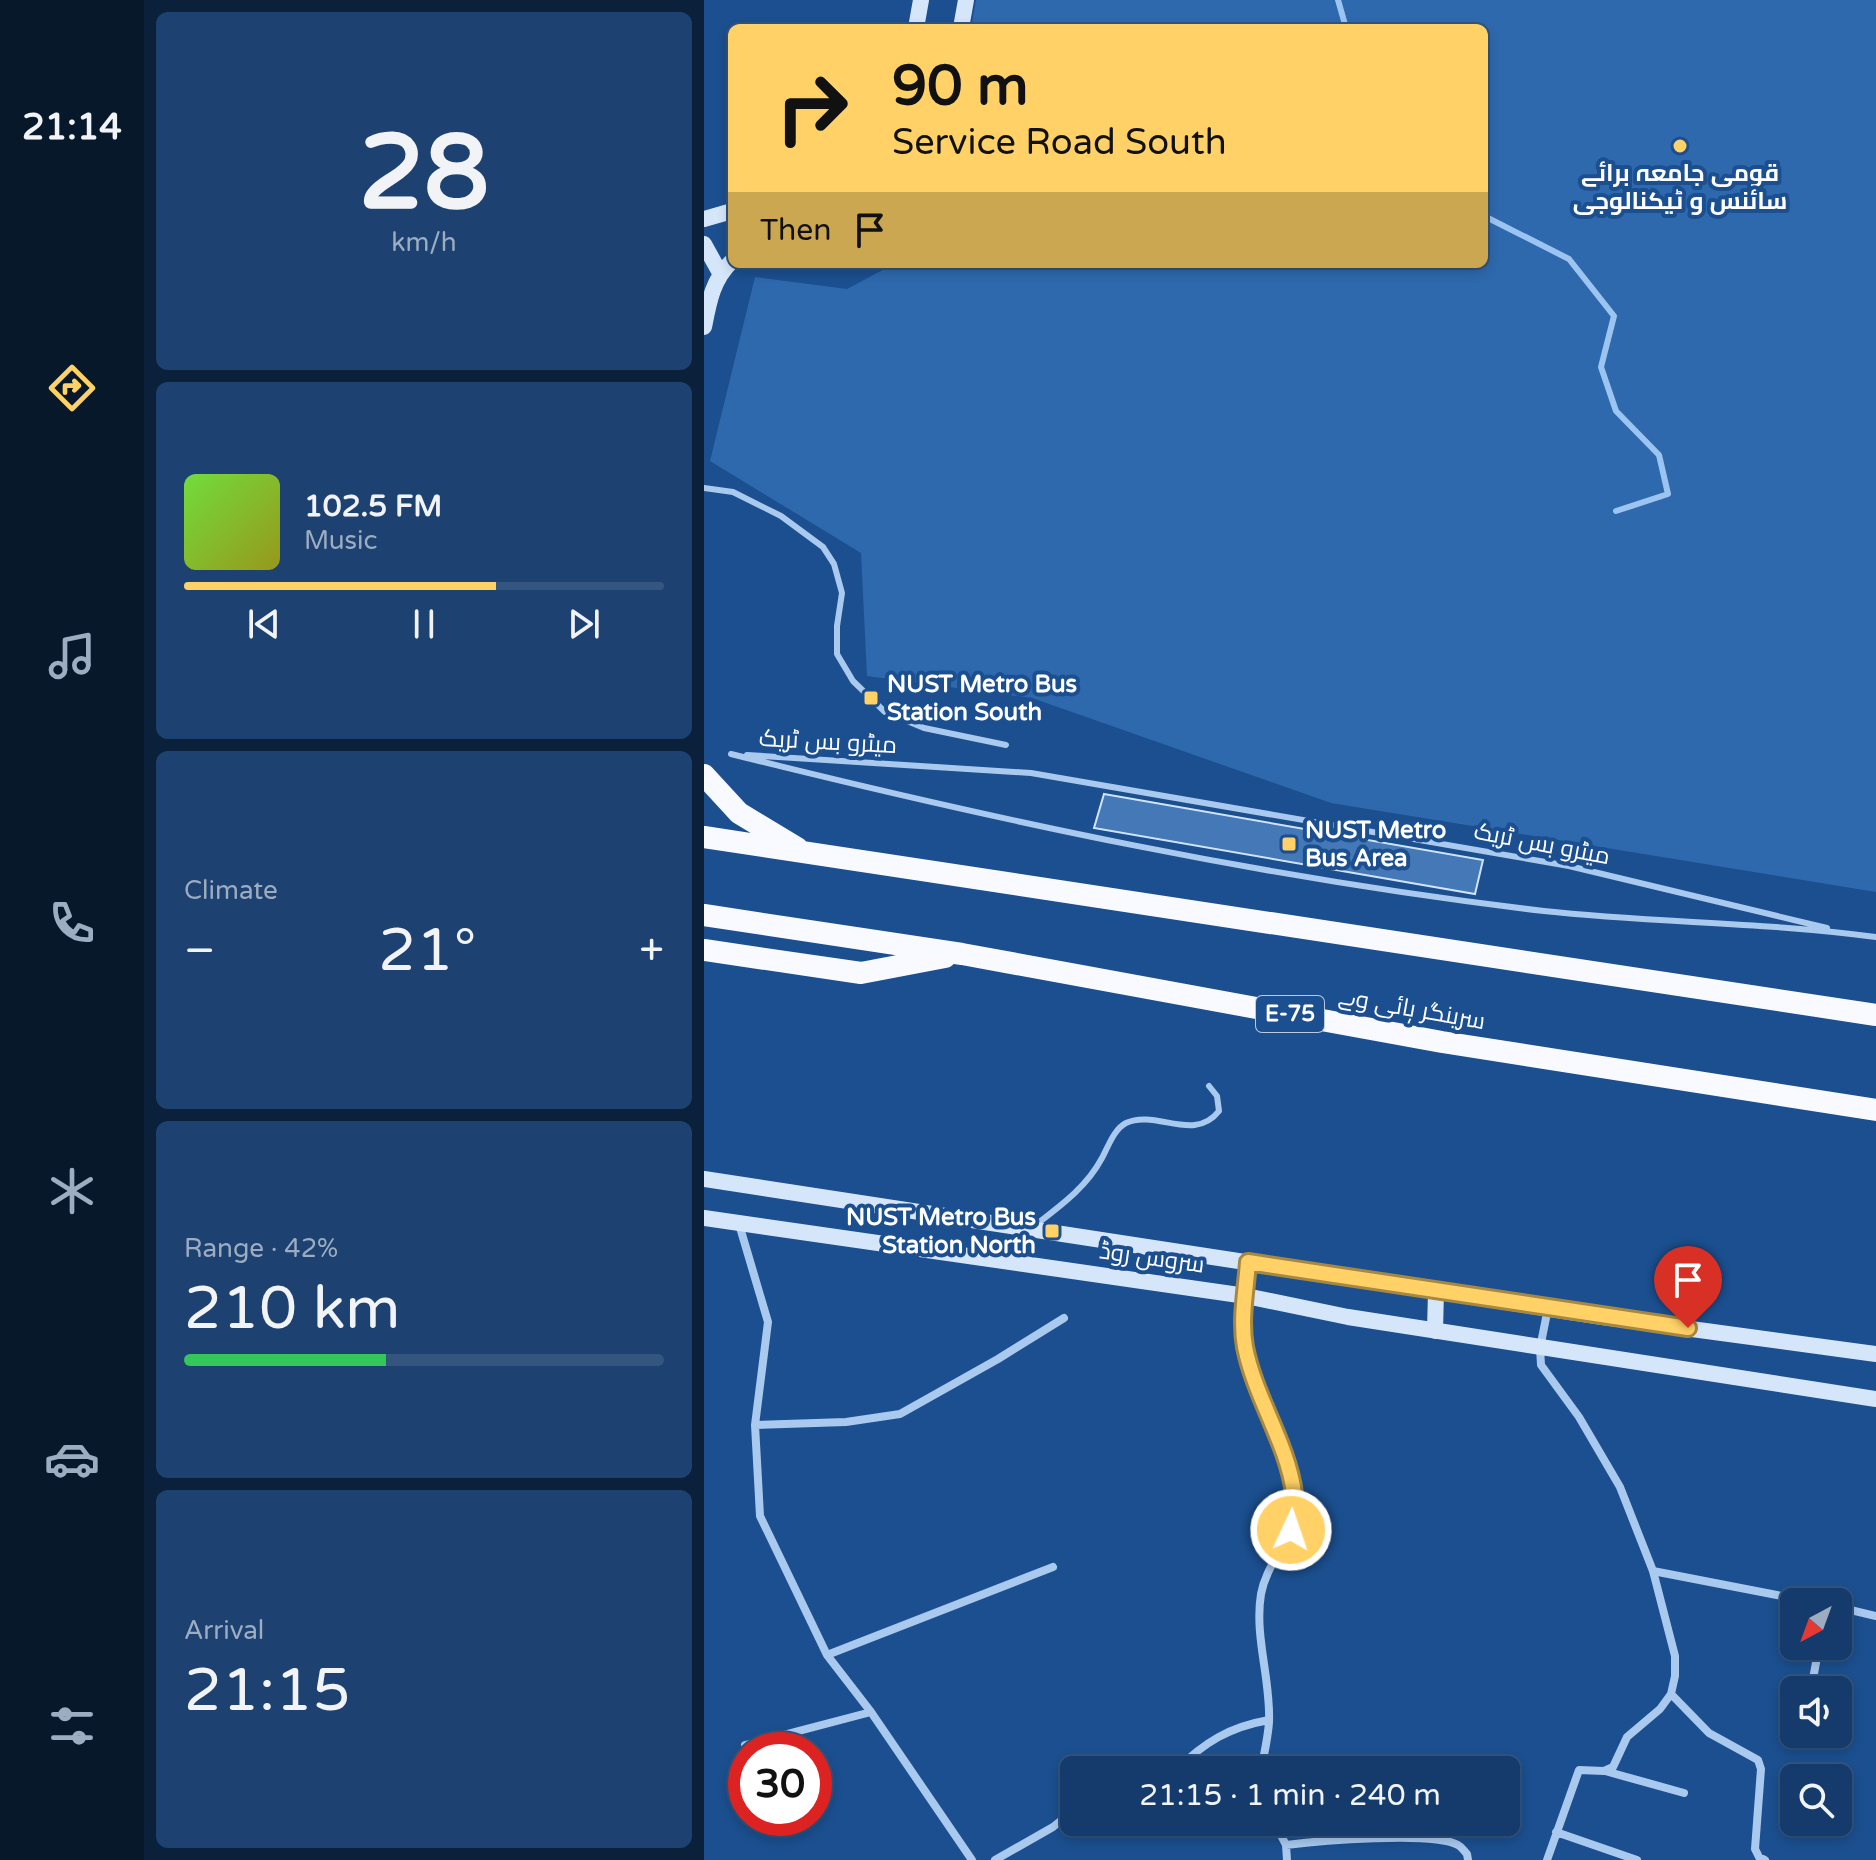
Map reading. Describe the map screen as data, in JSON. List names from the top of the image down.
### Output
{
  "streets": {
    "highway": ["سرینگر ہائی وے", "E-75"],
    "main road": ["سروس روڈ"],
    "lane": ["میٹرو بس ٹریک"]
  },
  "places": {
    "other": ["قومی جامعہ برائے سائنس و ٹیکنالوجی"],
    "transit": ["NUST Metro Bus Station South", "NUST Metro Bus Area", "NUST Metro Bus Station North"]
  },
  "north": "bottom left",
  "page": {
    "tabs": "21:14",
    "tile": [
      ["28", "km/h"],
      "Climate",
      ["Range · 42%", "210 km"],
      ["Arrival", "21:15"]
    ],
    "turn": ["90 m", "Service Road South"],
    "then": "Then",
    "song": ["102.5 FM", "Music"],
    "heat": ["−", "21°", "+"],
    "limit": "30",
    "trip": "21:15 · 1 min · 240 m"
  }
}
